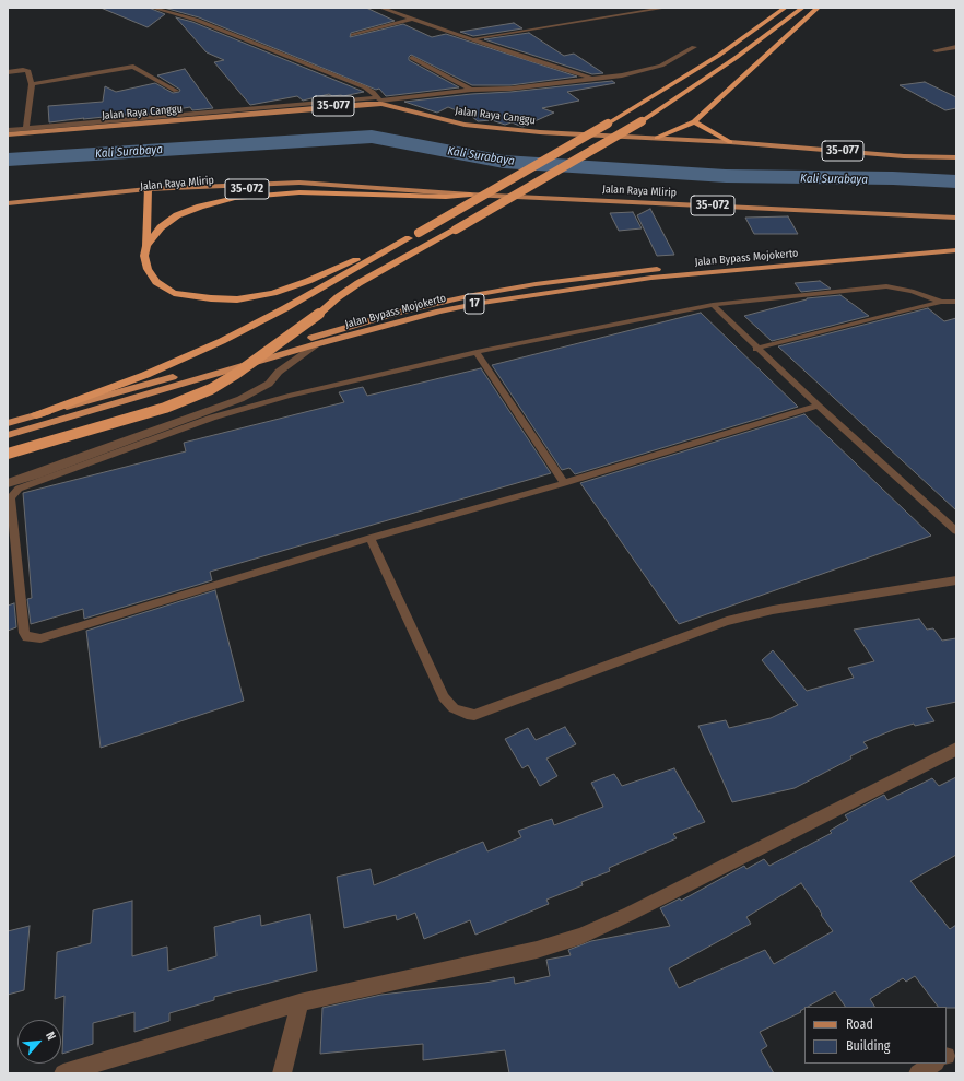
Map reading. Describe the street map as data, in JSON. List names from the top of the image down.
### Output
{
  "streets": {
    "highway": ["Jalan Bypass Mojokerto", "17"],
    "main road": [
      "35-077",
      "Jalan Raya Canggu",
      "Jalan Raya Mlirip",
      "35-072"
    ]
  },
  "water": ["Kali Surabaya"],
  "legend": ["Road", "Building"],
  "north": "top right"
}
